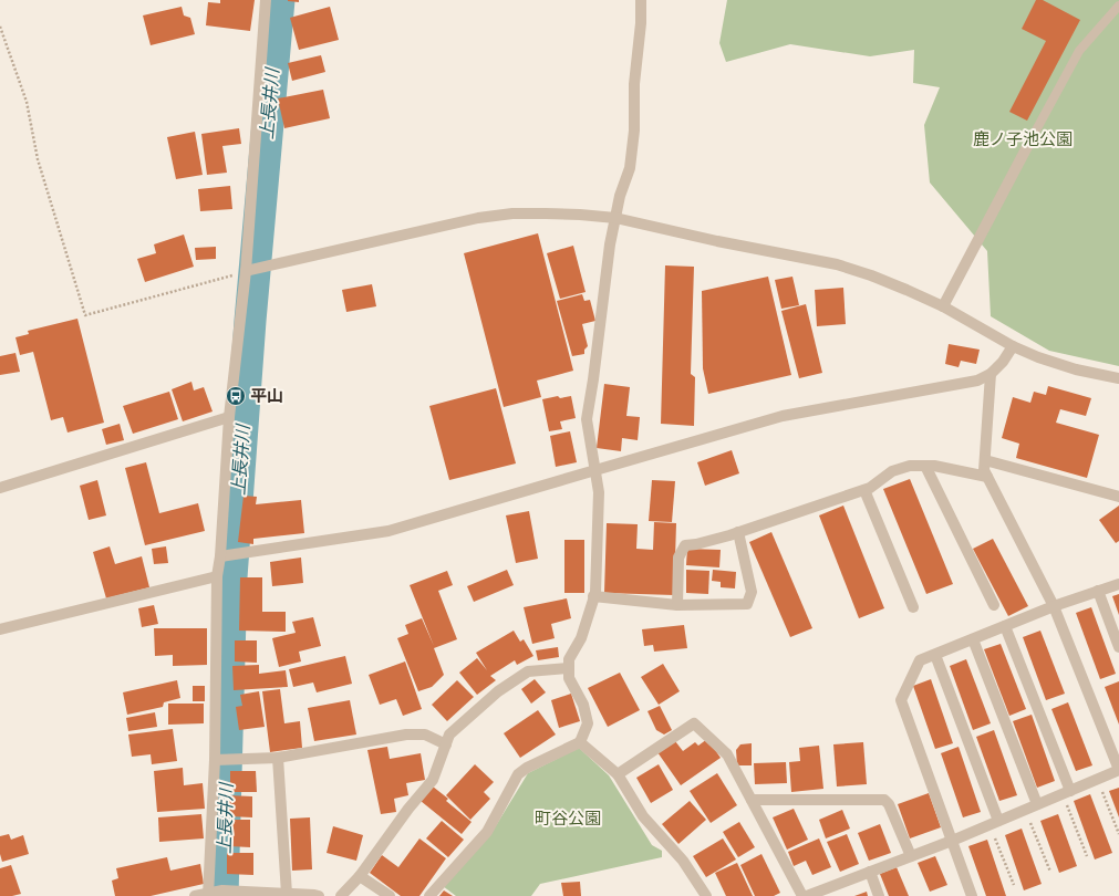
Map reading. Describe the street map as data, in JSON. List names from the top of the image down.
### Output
{
  "water": ["上長井川"],
  "parks": ["鹿ノ子池公園", "町谷公園"],
  "places": {
    "bus stop": ["平山"]
  }
}
